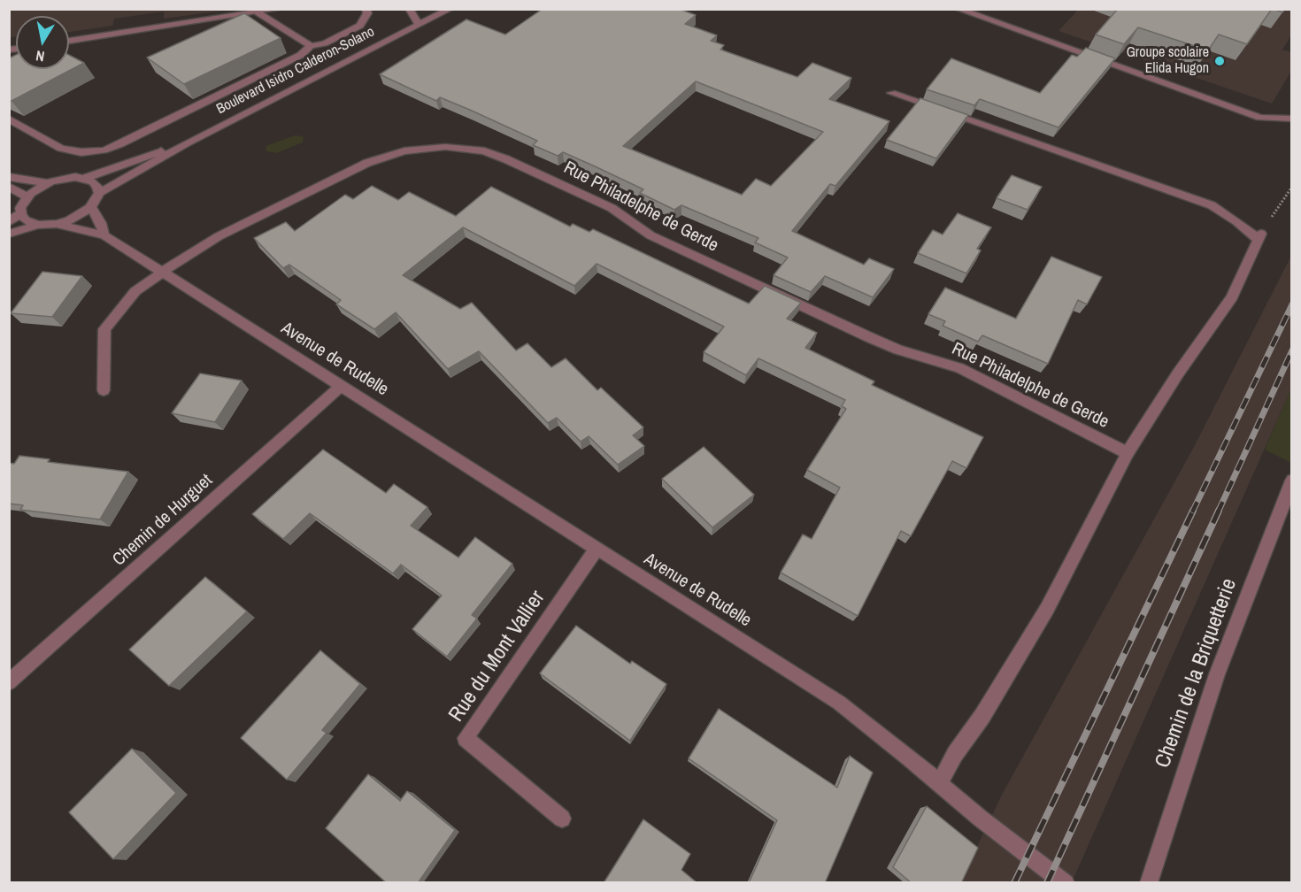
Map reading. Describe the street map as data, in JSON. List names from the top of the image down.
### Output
{
  "streets": {
    "street": [
      "Boulevard Isidro Calderon-Solano",
      "Rue Philadelphe de Gerde",
      "Avenue de Rudelle",
      "Chemin de Hurguet",
      "Rue du Mont Vallier",
      "Chemin de la Briquetterie"
    ]
  },
  "crossings": [
    ["Rue Philadelphe de Gerde", "Avenue de Rudelle"],
    ["Avenue de Rudelle", "Chemin de Hurguet"],
    ["Avenue de Rudelle", "Rue du Mont Vallier"]
  ],
  "places": ["Groupe scolaire Elida Hugon"],
  "north": "bottom"
}
